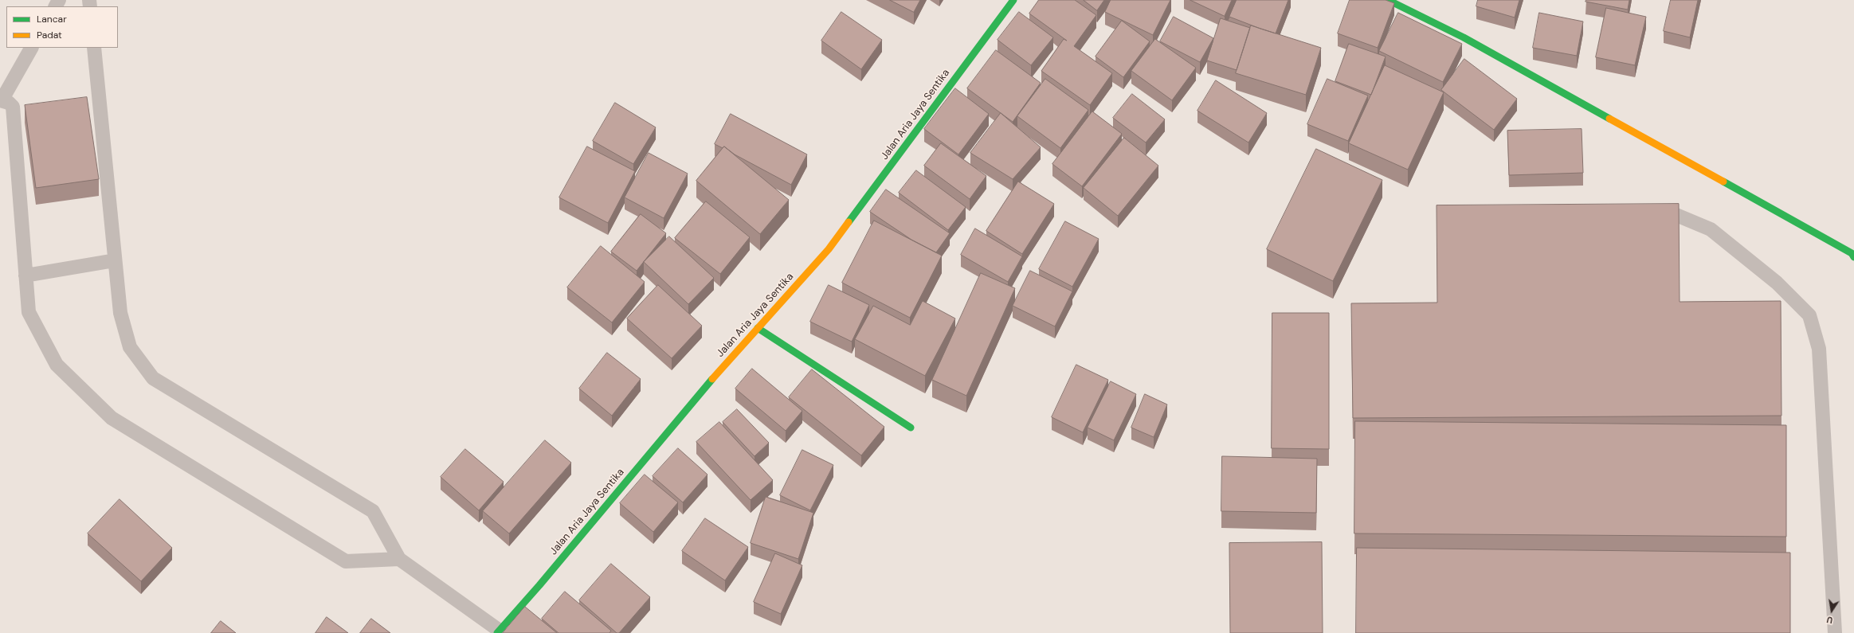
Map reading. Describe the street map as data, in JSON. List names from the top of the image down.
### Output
{
  "streets": {
    "street": ["Jalan Aria Jaya Sentika"]
  },
  "legend": ["Lancar", "Padat"],
  "north": "bottom"
}
